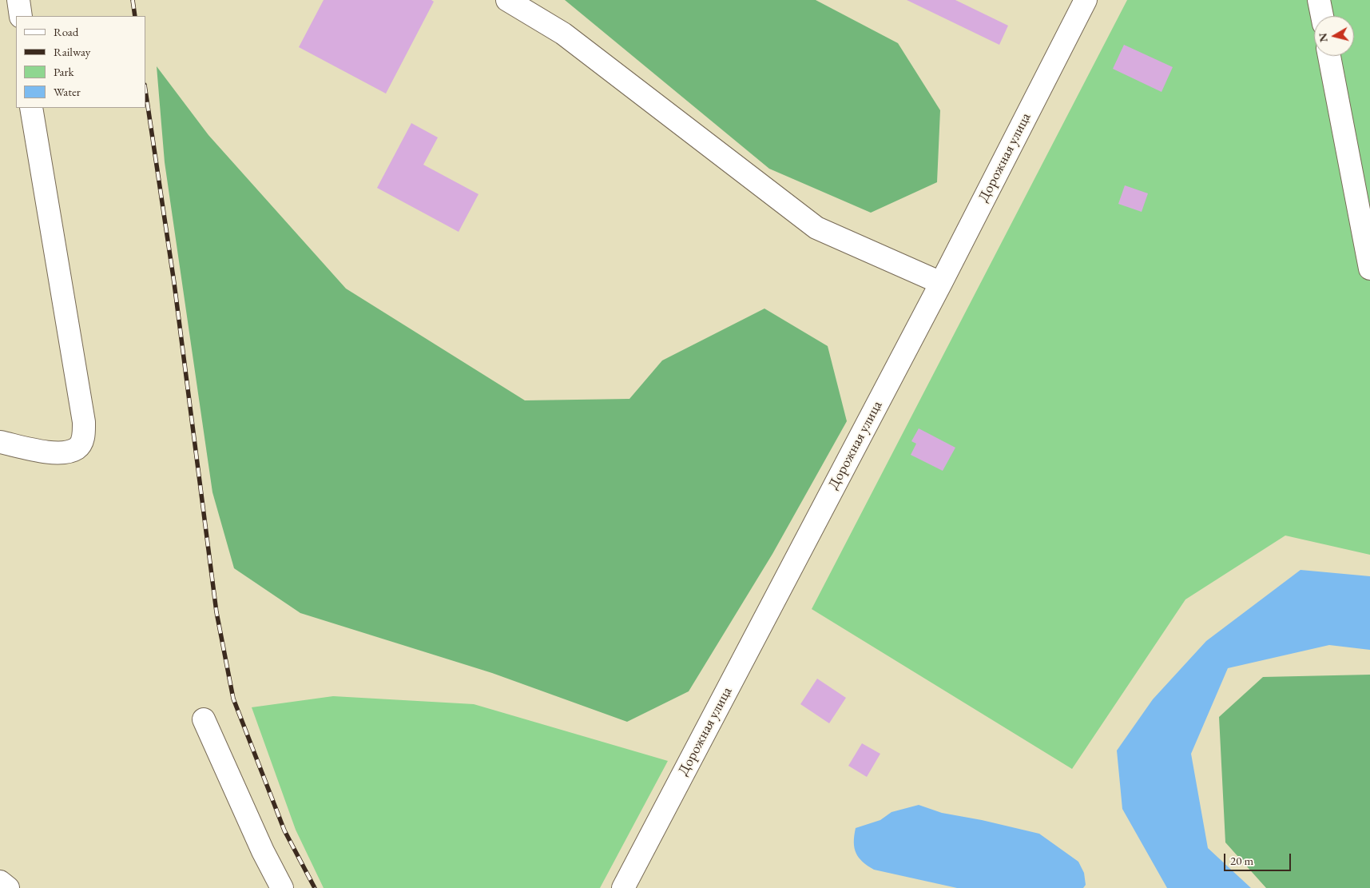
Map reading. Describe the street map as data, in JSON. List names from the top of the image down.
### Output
{
  "streets": {
    "street": ["Дорожная улица"]
  },
  "legend": [
    "Road",
    "Railway",
    "Park",
    "Water"
  ],
  "scale_bar": "20 m",
  "north": "left"
}
